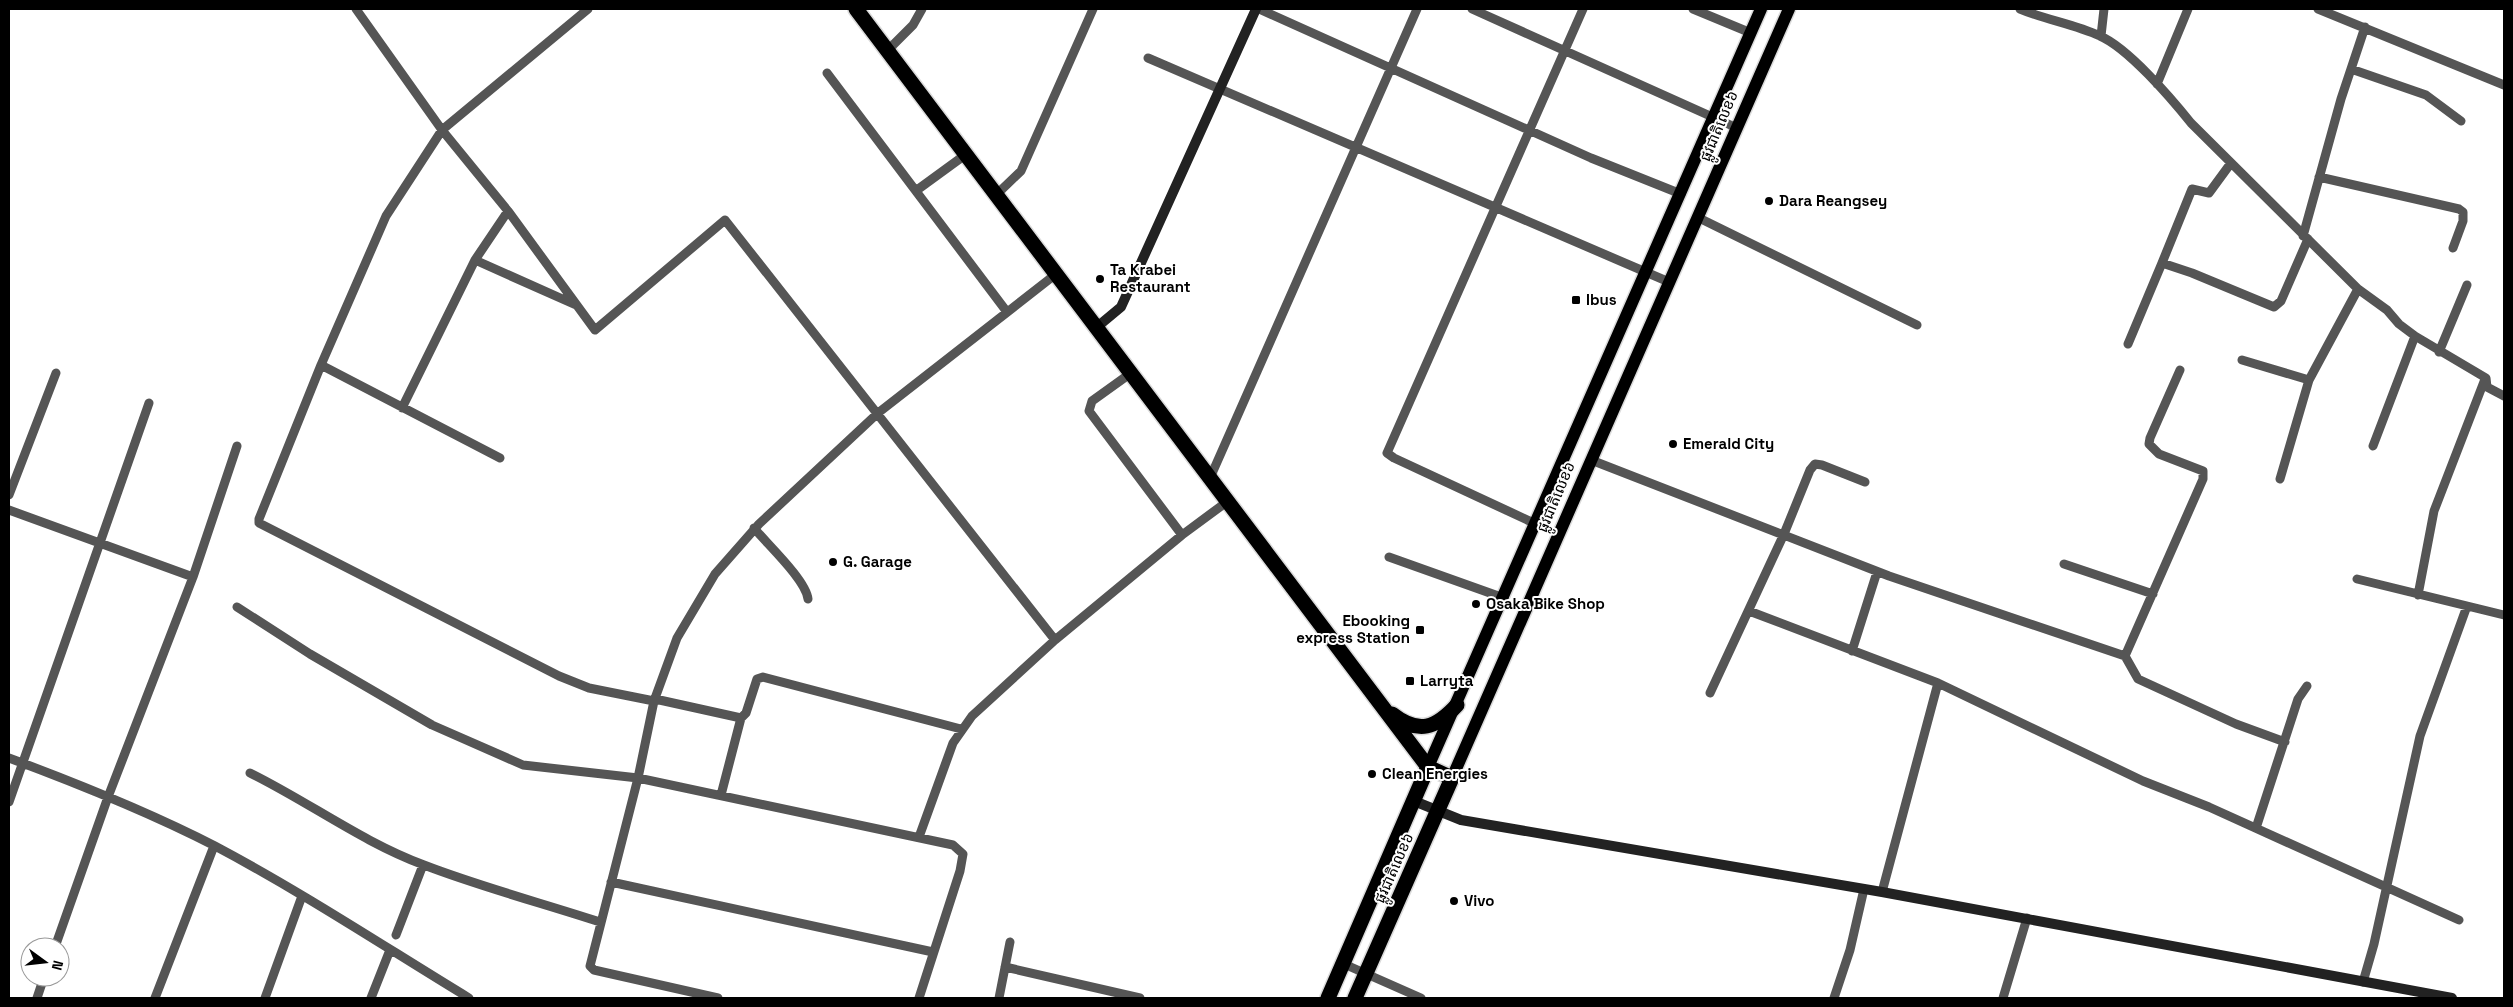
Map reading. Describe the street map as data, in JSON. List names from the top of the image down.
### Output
{
  "streets": {
    "highway": ["ផ្លូវជាតិលេខ៦"]
  },
  "places": {
    "other": [
      "Dara Reangsey",
      "Ta Krabei Restaurant",
      "Emerald City",
      "G. Garage",
      "Osaka Bike Shop",
      "Clean Energies",
      "Vivo"
    ],
    "transit": ["Ibus", "Ebooking express Station", "Larryta"]
  },
  "north": "right"
}
